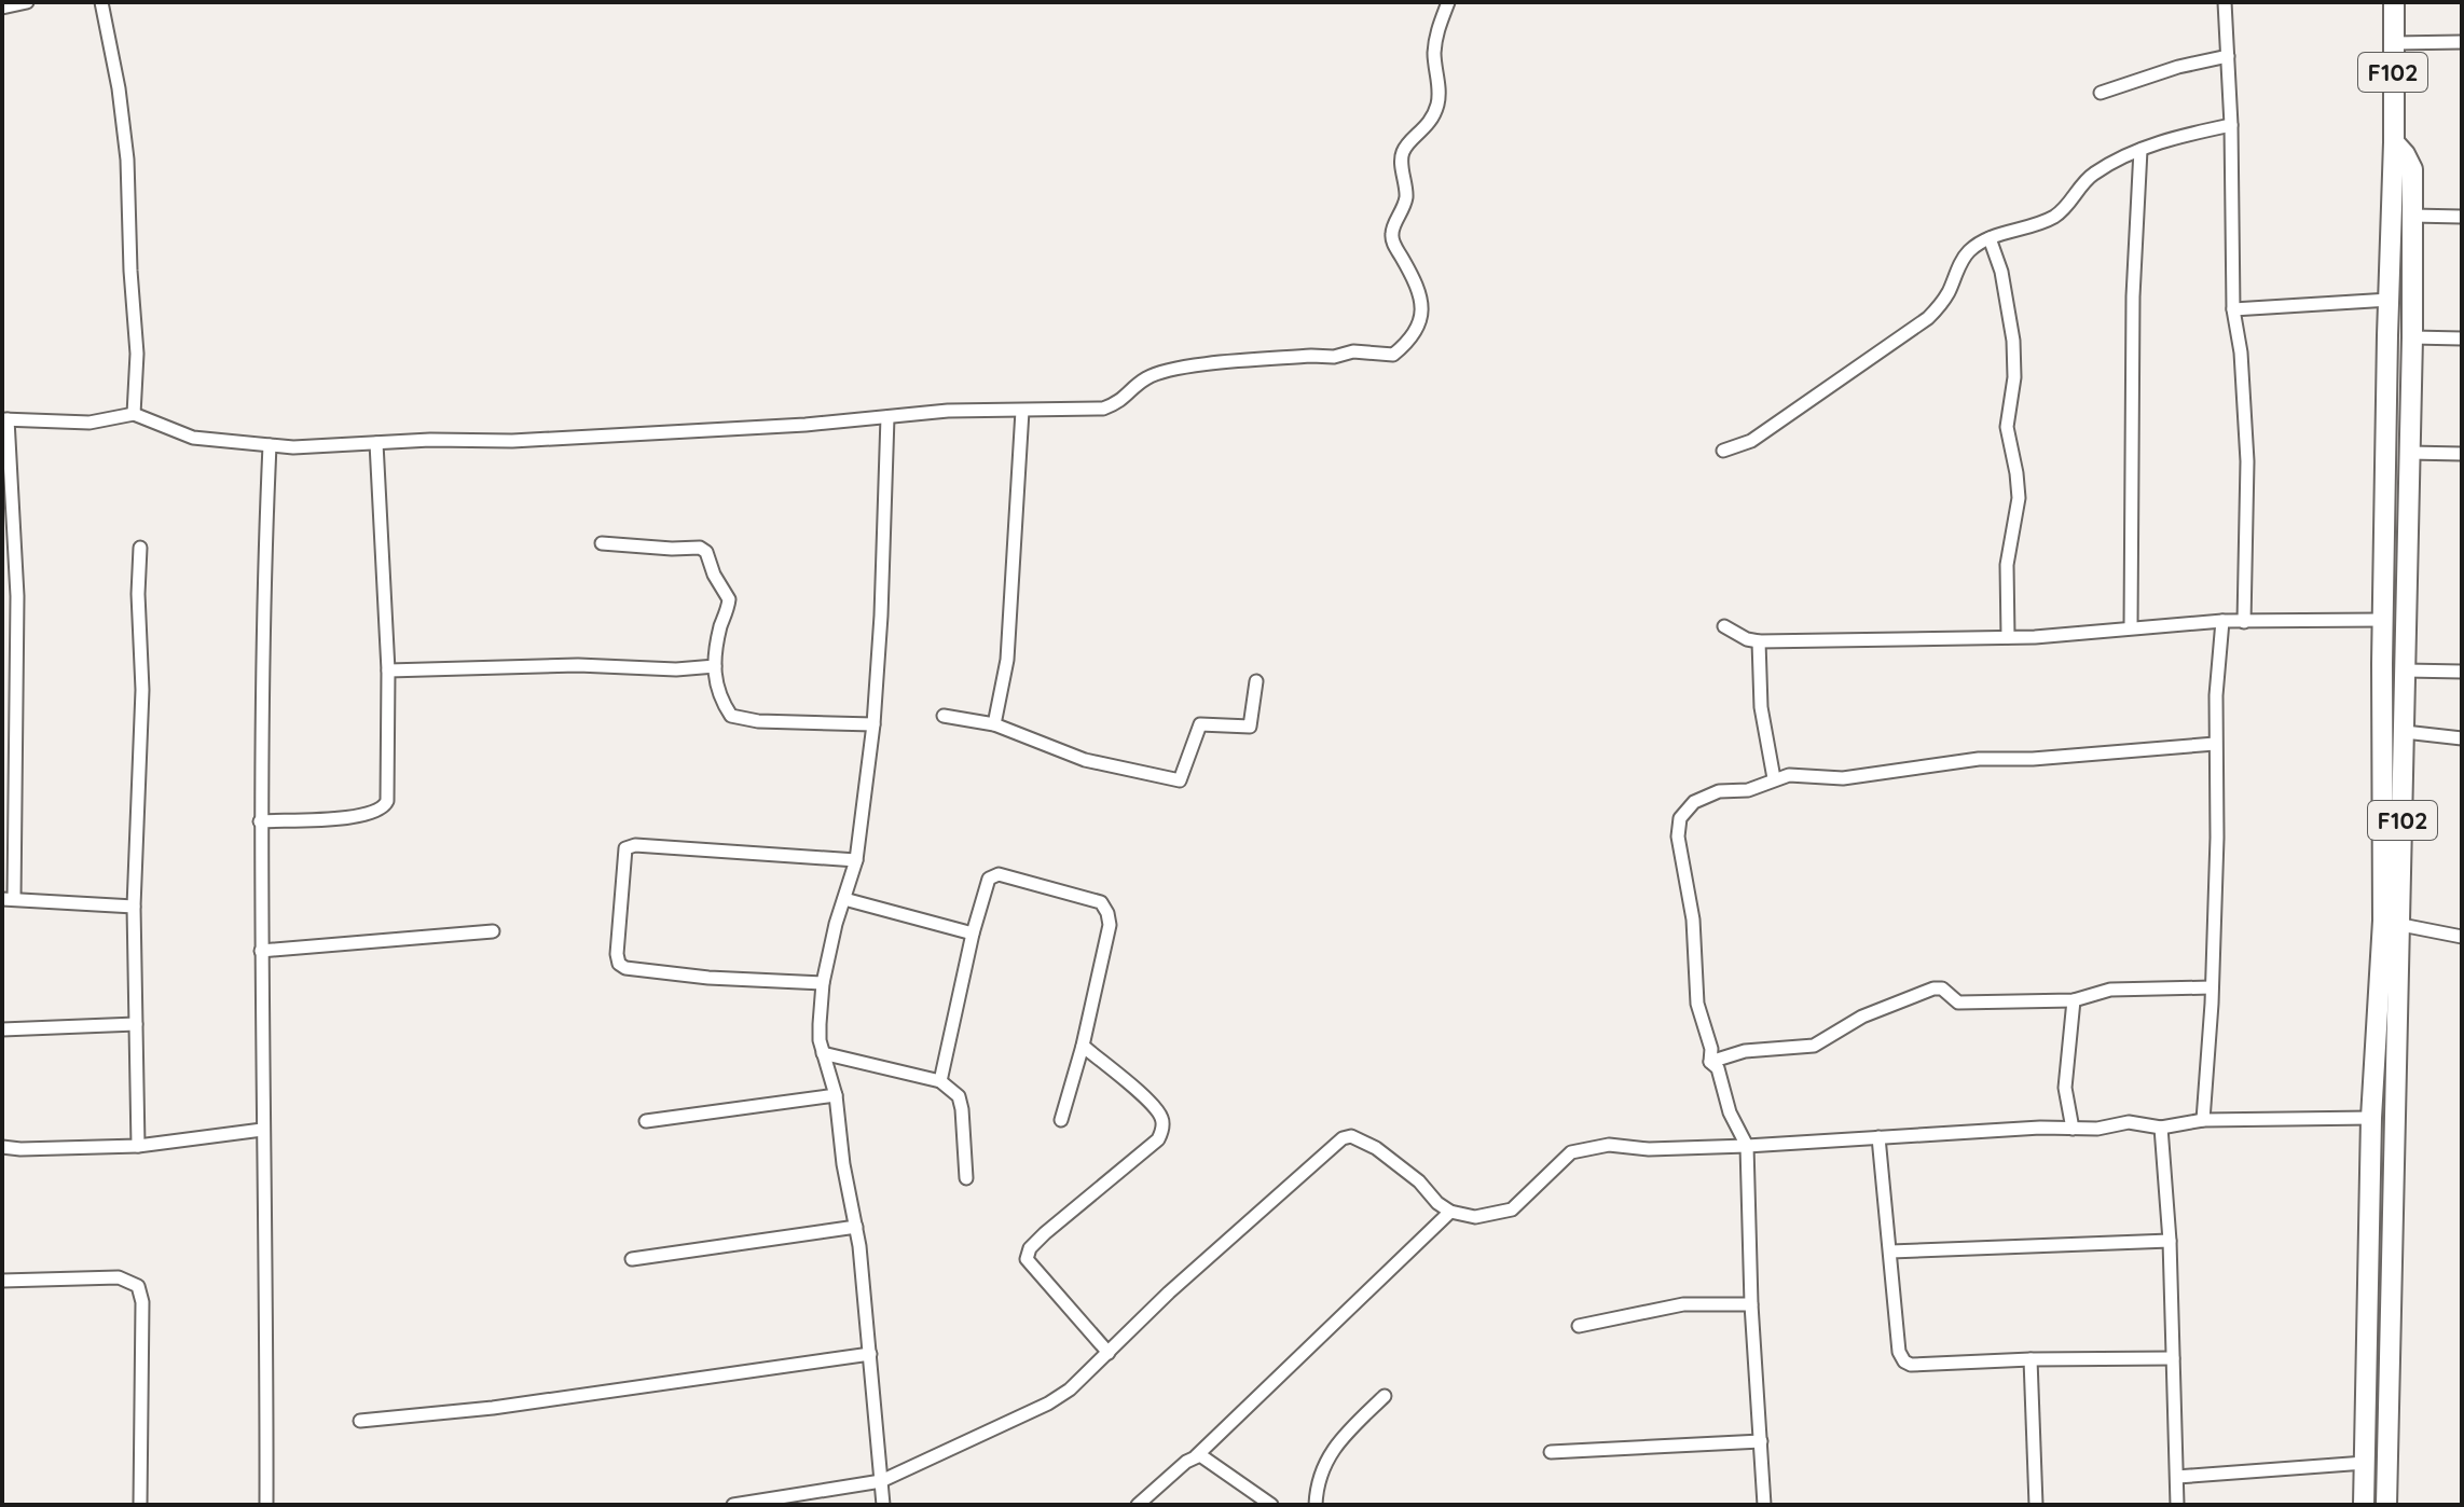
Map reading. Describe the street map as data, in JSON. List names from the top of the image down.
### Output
{
  "streets": {
    "main road": ["F102"]
  }
}
